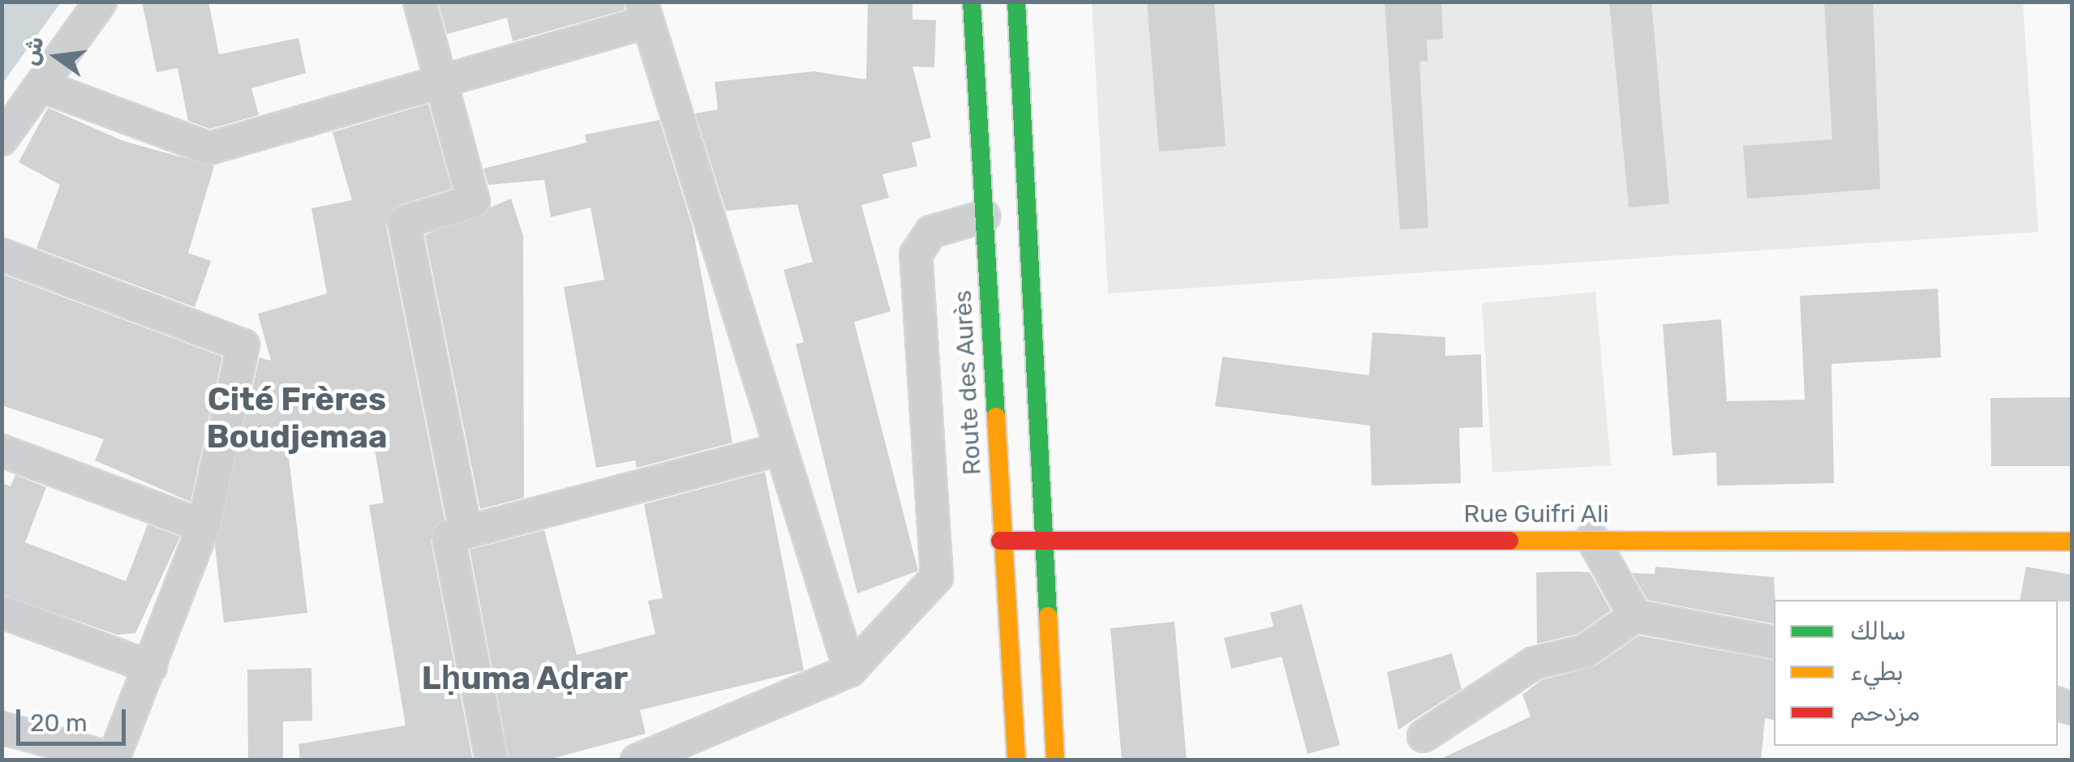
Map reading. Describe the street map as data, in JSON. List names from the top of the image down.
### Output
{
  "streets": {
    "street": ["Route des Aurès", "Rue Guifri Ali"]
  },
  "crossings": [
    ["Route des Aurès", "Rue Guifri Ali"]
  ],
  "districts": ["Cité Frères Boudjemaa", "Lḥuma Aḍrar"],
  "legend": ["سالك", "بطيء", "مزدحم"],
  "scale_bar": "20 m",
  "north": "left"
}
